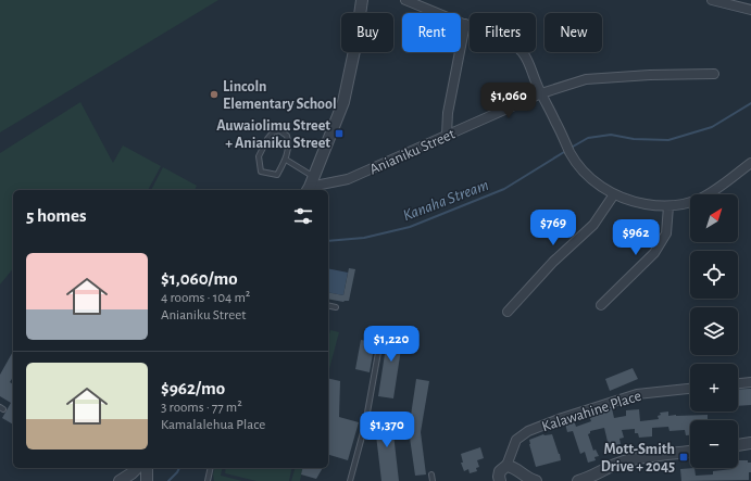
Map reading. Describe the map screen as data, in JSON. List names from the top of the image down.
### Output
{
  "streets": {
    "street": ["Anianiku Street", "Kalawahine Place"]
  },
  "water": ["Kanaha Stream"],
  "places": {
    "other": ["Lincoln Elementary School"],
    "transit": ["Auwaiolimu Street + Anianiku Street", "Mott-Smith Drive + 2045"]
  },
  "north": "top right",
  "page": {
    "chip": [
      "Buy",
      "Rent",
      "Filters",
      "New"
    ],
    "price": [
      "$1,060",
      "$769",
      "$962",
      "$1,220",
      "$1,370"
    ],
    "heading": "5 homes",
    "map_buttons": ["+", "−"],
    "list": [
      {
        "name": "$1,060/mo",
        "note": "4 rooms · 104 m² · Anianiku Street"
      },
      {
        "name": "$962/mo",
        "note": "3 rooms · 77 m² · Kamalalehua Place"
      }
    ]
  }
}
